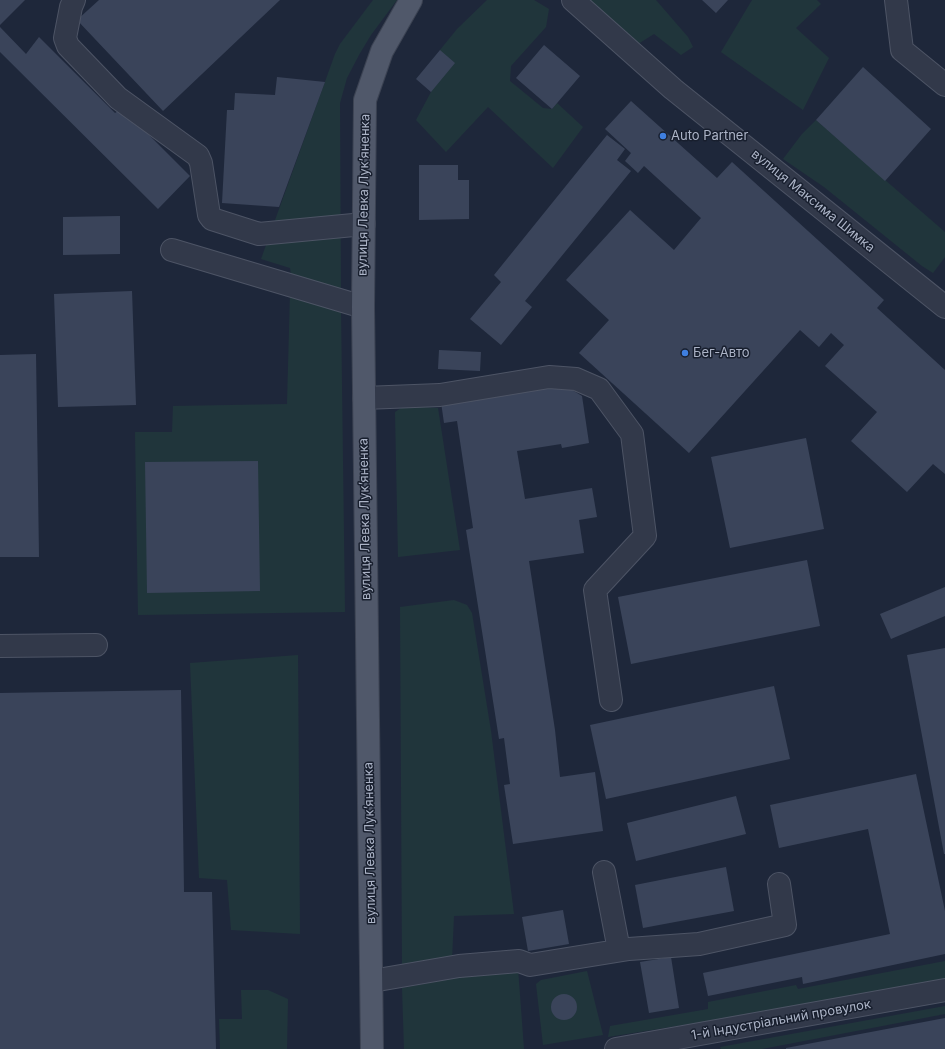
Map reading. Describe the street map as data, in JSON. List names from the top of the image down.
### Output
{
  "streets": {
    "main road": ["вулиця Левка Лукʼяненка"],
    "street": ["вулиця Максима Шимка", "1-й Індустріальний провулок"]
  },
  "places": ["Auto Partner", "Бег-Авто"]
}
